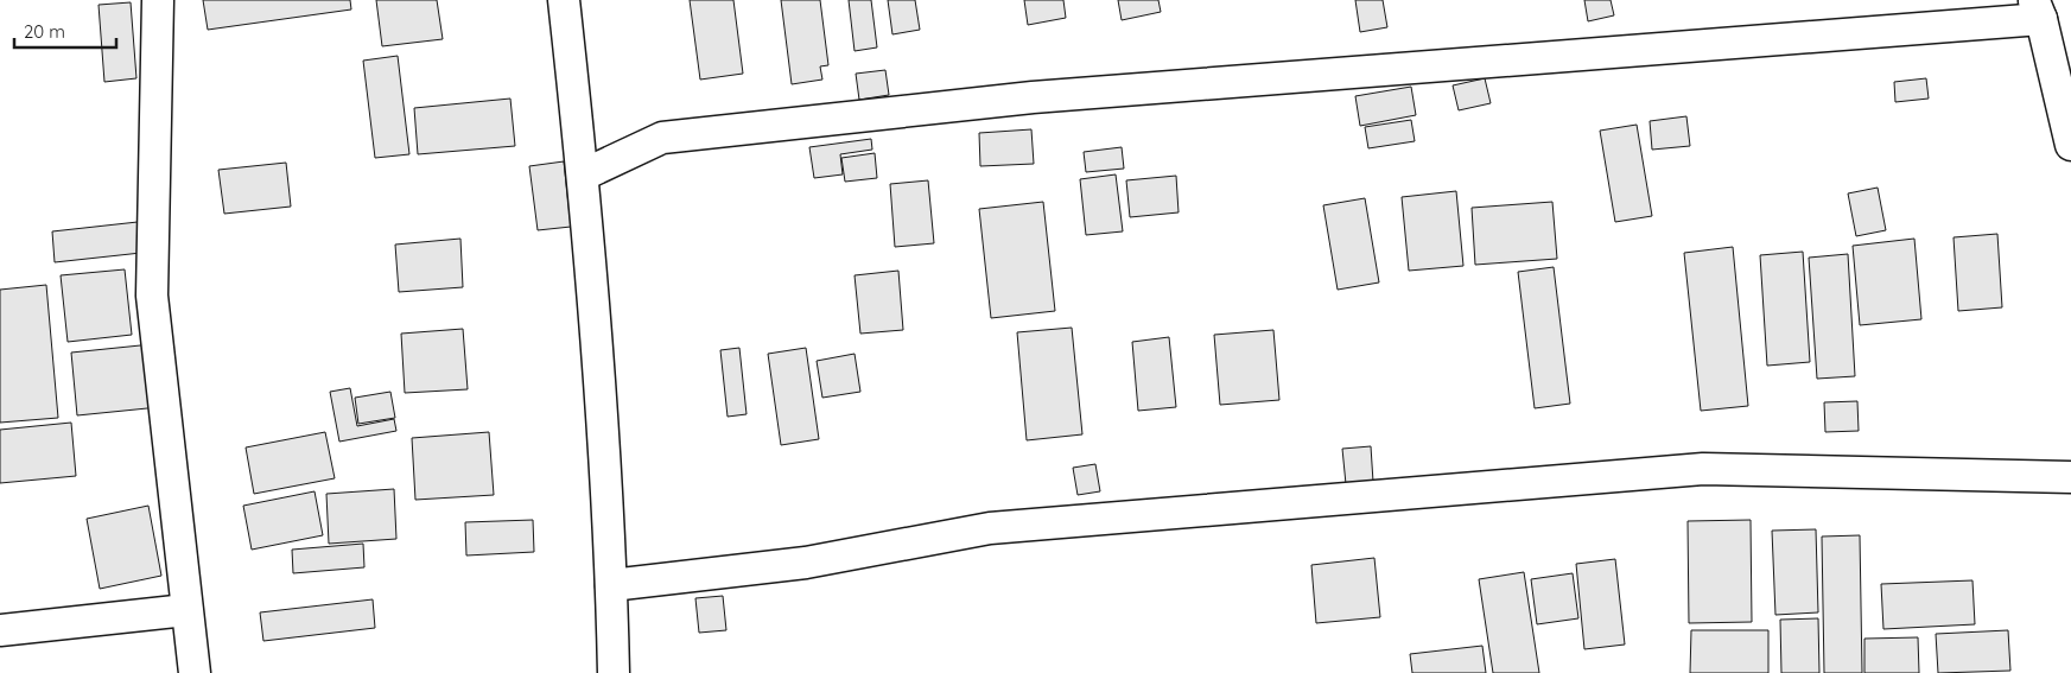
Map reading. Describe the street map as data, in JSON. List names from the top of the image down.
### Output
{
  "scale_bar": "20 m"
}
